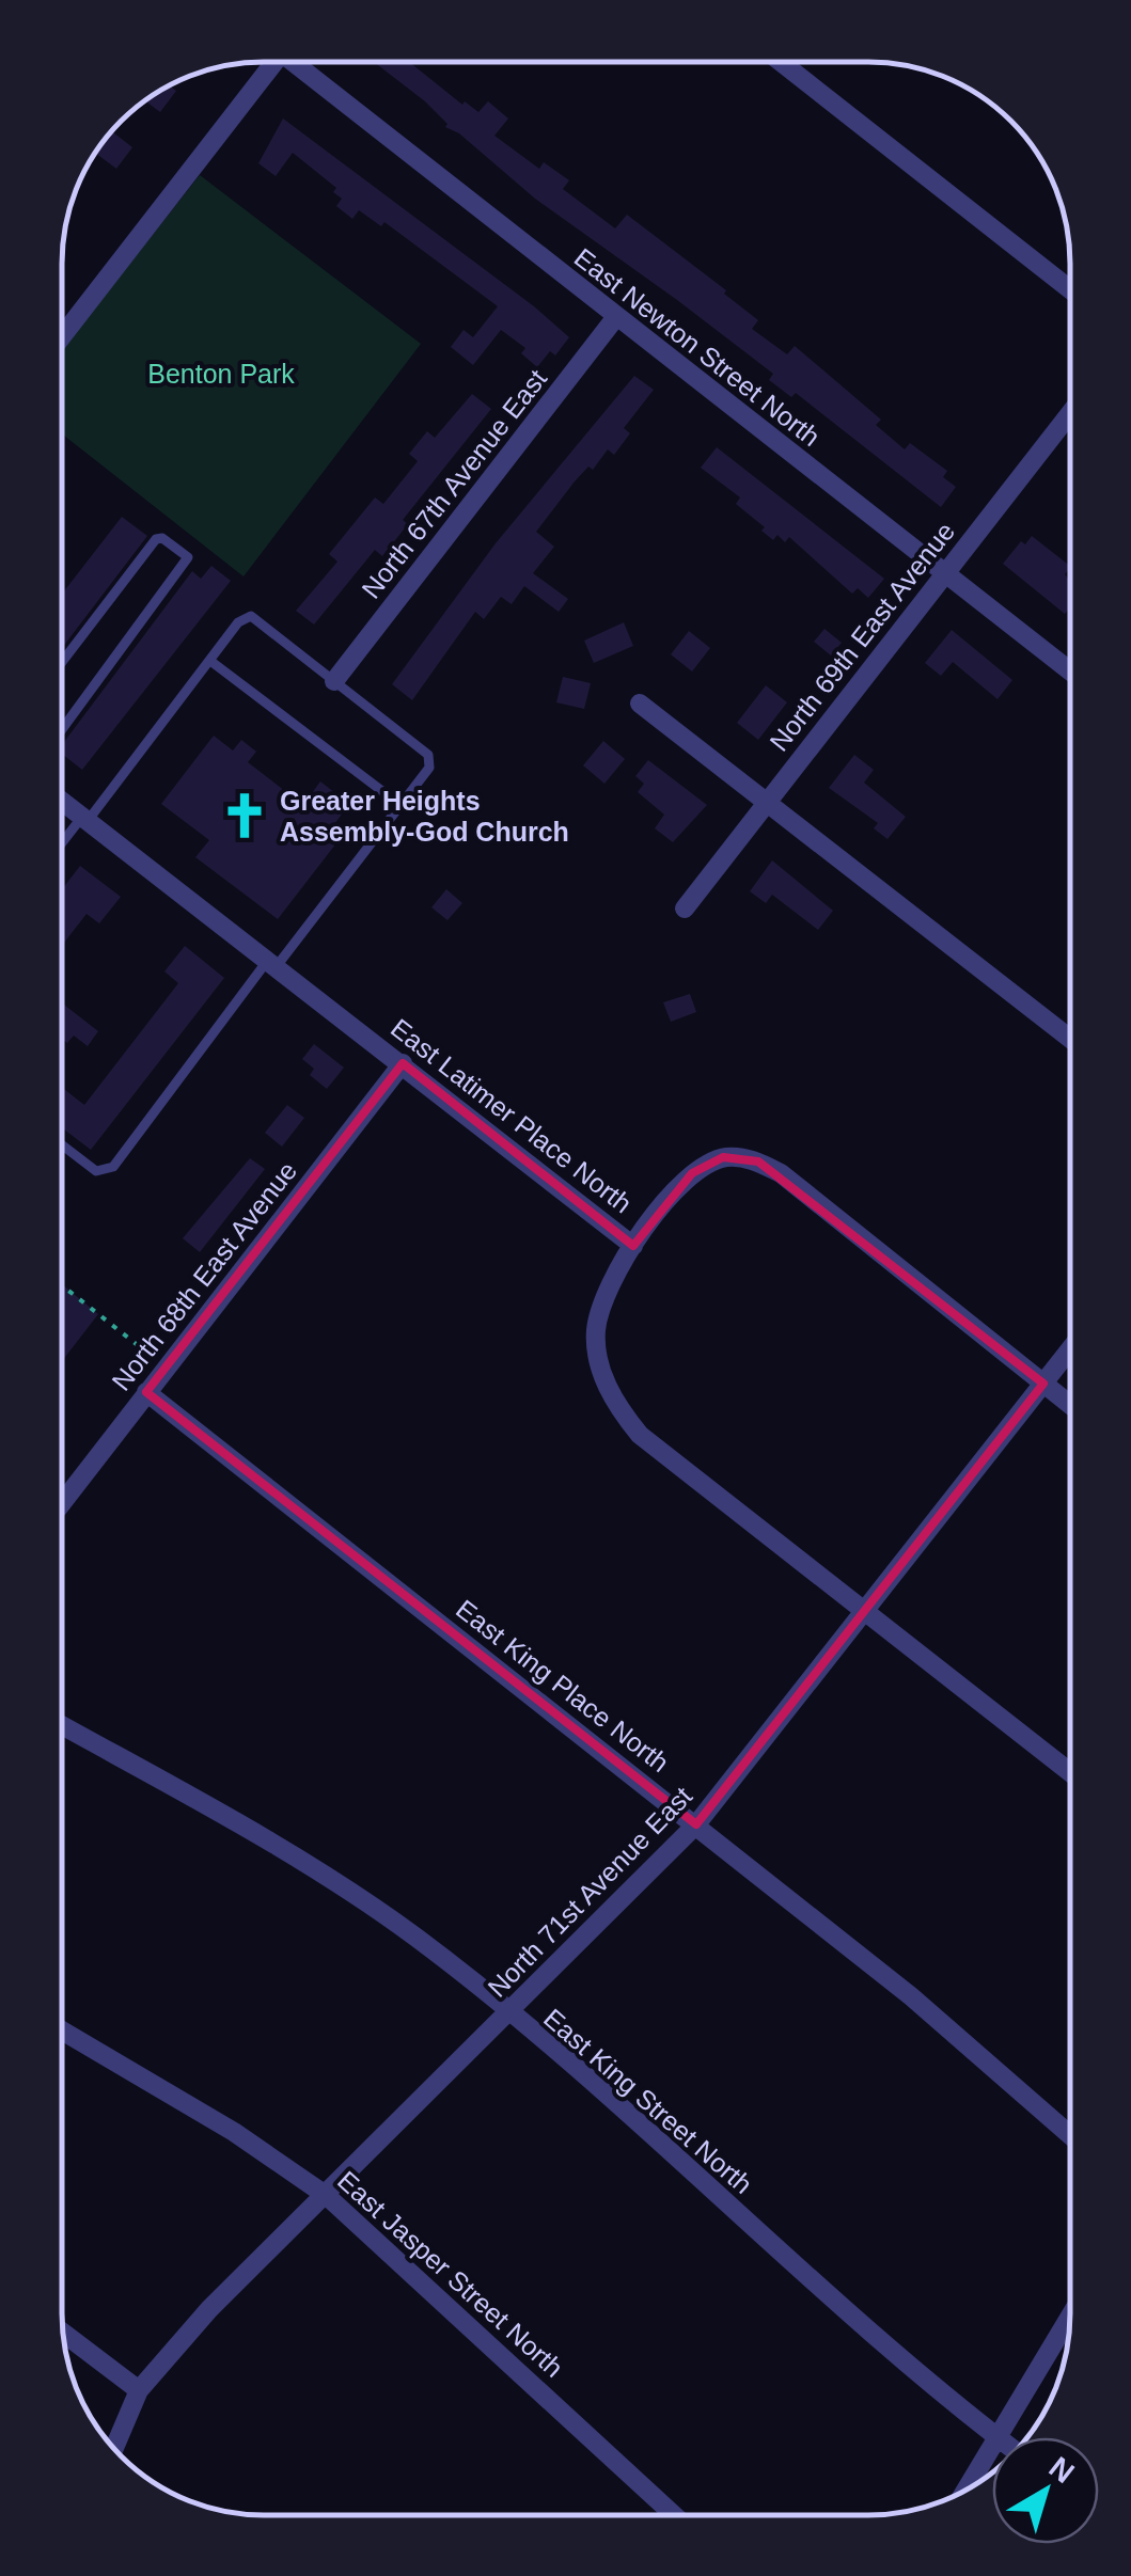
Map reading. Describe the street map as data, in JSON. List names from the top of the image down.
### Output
{
  "streets": {
    "street": [
      "East Newton Street North",
      "North 67th Avenue East",
      "North 69th East Avenue",
      "East Latimer Place North",
      "North 68th East Avenue",
      "East King Place North",
      "North 71st Avenue East",
      "East King Street North",
      "East Jasper Street North"
    ]
  },
  "crossings": [
    ["East Newton Street North", "North 67th Avenue East"],
    ["East Newton Street North", "North 69th East Avenue"],
    ["East Latimer Place North", "North 68th East Avenue"],
    ["East Latimer Place North", "North 71st Avenue East"],
    ["North 68th East Avenue", "East King Place North"],
    ["East King Place North", "North 71st Avenue East"],
    ["North 71st Avenue East", "East King Street North"],
    ["North 71st Avenue East", "East Jasper Street North"]
  ],
  "parks": ["Benton Park"],
  "places": {
    "church": ["Greater Heights Assembly-God Church"]
  },
  "north": "top right"
}
